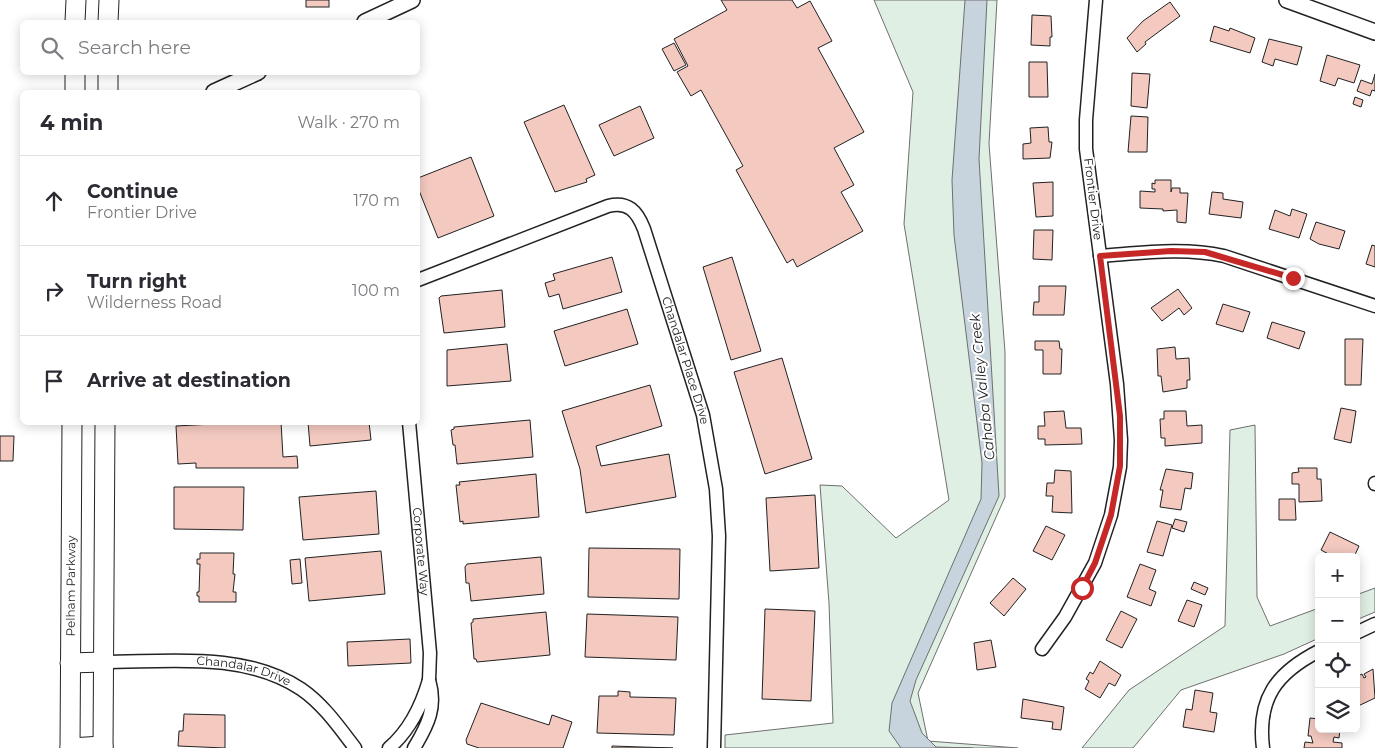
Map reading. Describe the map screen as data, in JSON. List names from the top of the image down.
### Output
{
  "streets": {
    "main road": ["Pelham Parkway"],
    "street": [
      "Frontier Drive",
      "Chandalar Place Drive",
      "Corporate Way",
      "Chandalar Drive"
    ]
  },
  "water": ["Cahaba Valley Creek"],
  "page": {
    "search": "Search here",
    "heading": ["4 min", "Walk · 270 m"],
    "list": [
      ["Continue", "Frontier Drive", "170 m"],
      ["Turn right", "Wilderness Road", "100 m"],
      "Arrive at destination"
    ],
    "map_buttons": ["+", "−"]
  }
}
